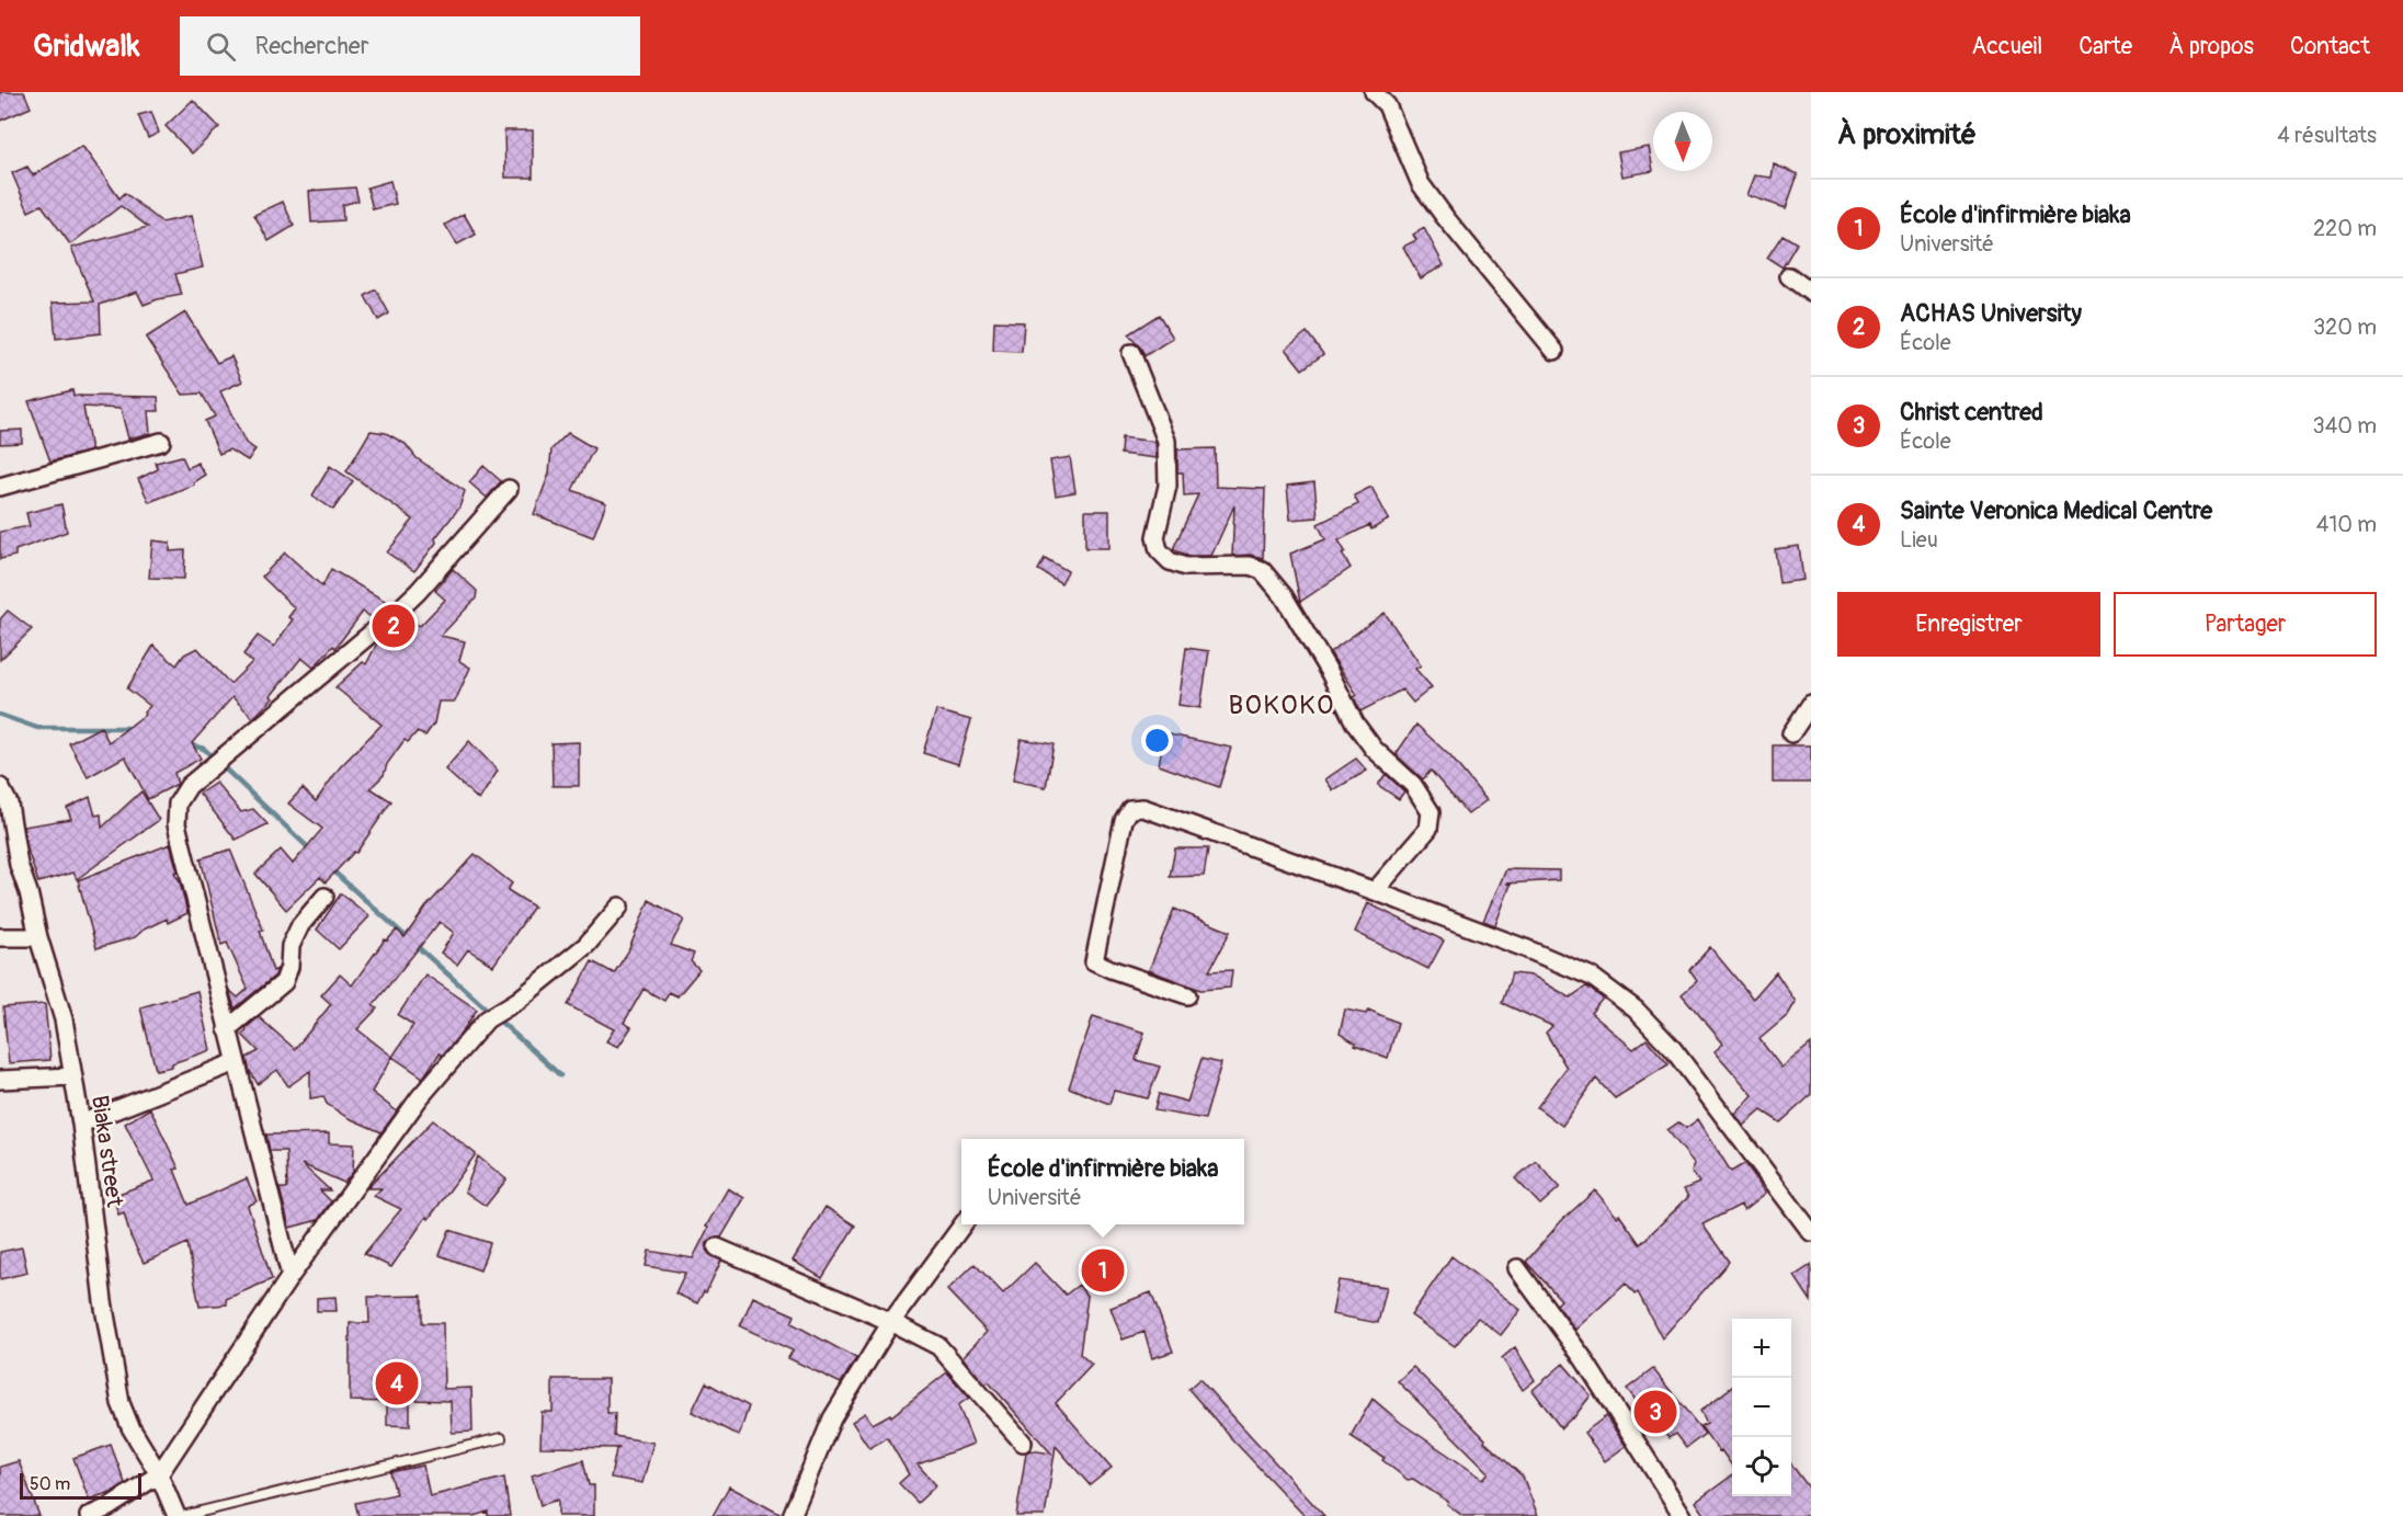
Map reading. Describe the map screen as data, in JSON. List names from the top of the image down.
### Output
{
  "streets": {
    "street": ["Biaka street"]
  },
  "districts": ["BOKOKO"],
  "scale_bar": "50 m",
  "north": "bottom",
  "page": {
    "header": "Gridwalk",
    "search": "Rechercher",
    "nav": [
      "Accueil",
      "Carte",
      "À propos",
      "Contact"
    ],
    "heading": ["À proximité", "4 résultats"],
    "list": [
      {
        "mark": "1",
        "name": "École d'infirmière biaka",
        "note": "Université",
        "value": "220 m"
      },
      {
        "mark": "2",
        "name": "ACHAS University",
        "note": "École",
        "value": "320 m"
      },
      {
        "mark": "3",
        "name": "Christ centred",
        "note": "École",
        "value": "340 m"
      },
      {
        "mark": "4",
        "name": "Sainte Veronica Medical Centre",
        "note": "Lieu",
        "value": "410 m"
      }
    ],
    "buttons": ["Enregistrer", "Partager"],
    "pins": [
      "2",
      "1",
      "4",
      "3"
    ],
    "popup": ["École d'infirmière biaka", "Université"],
    "map_buttons": ["+", "−"],
    "scale": "50 m"
  }
}
